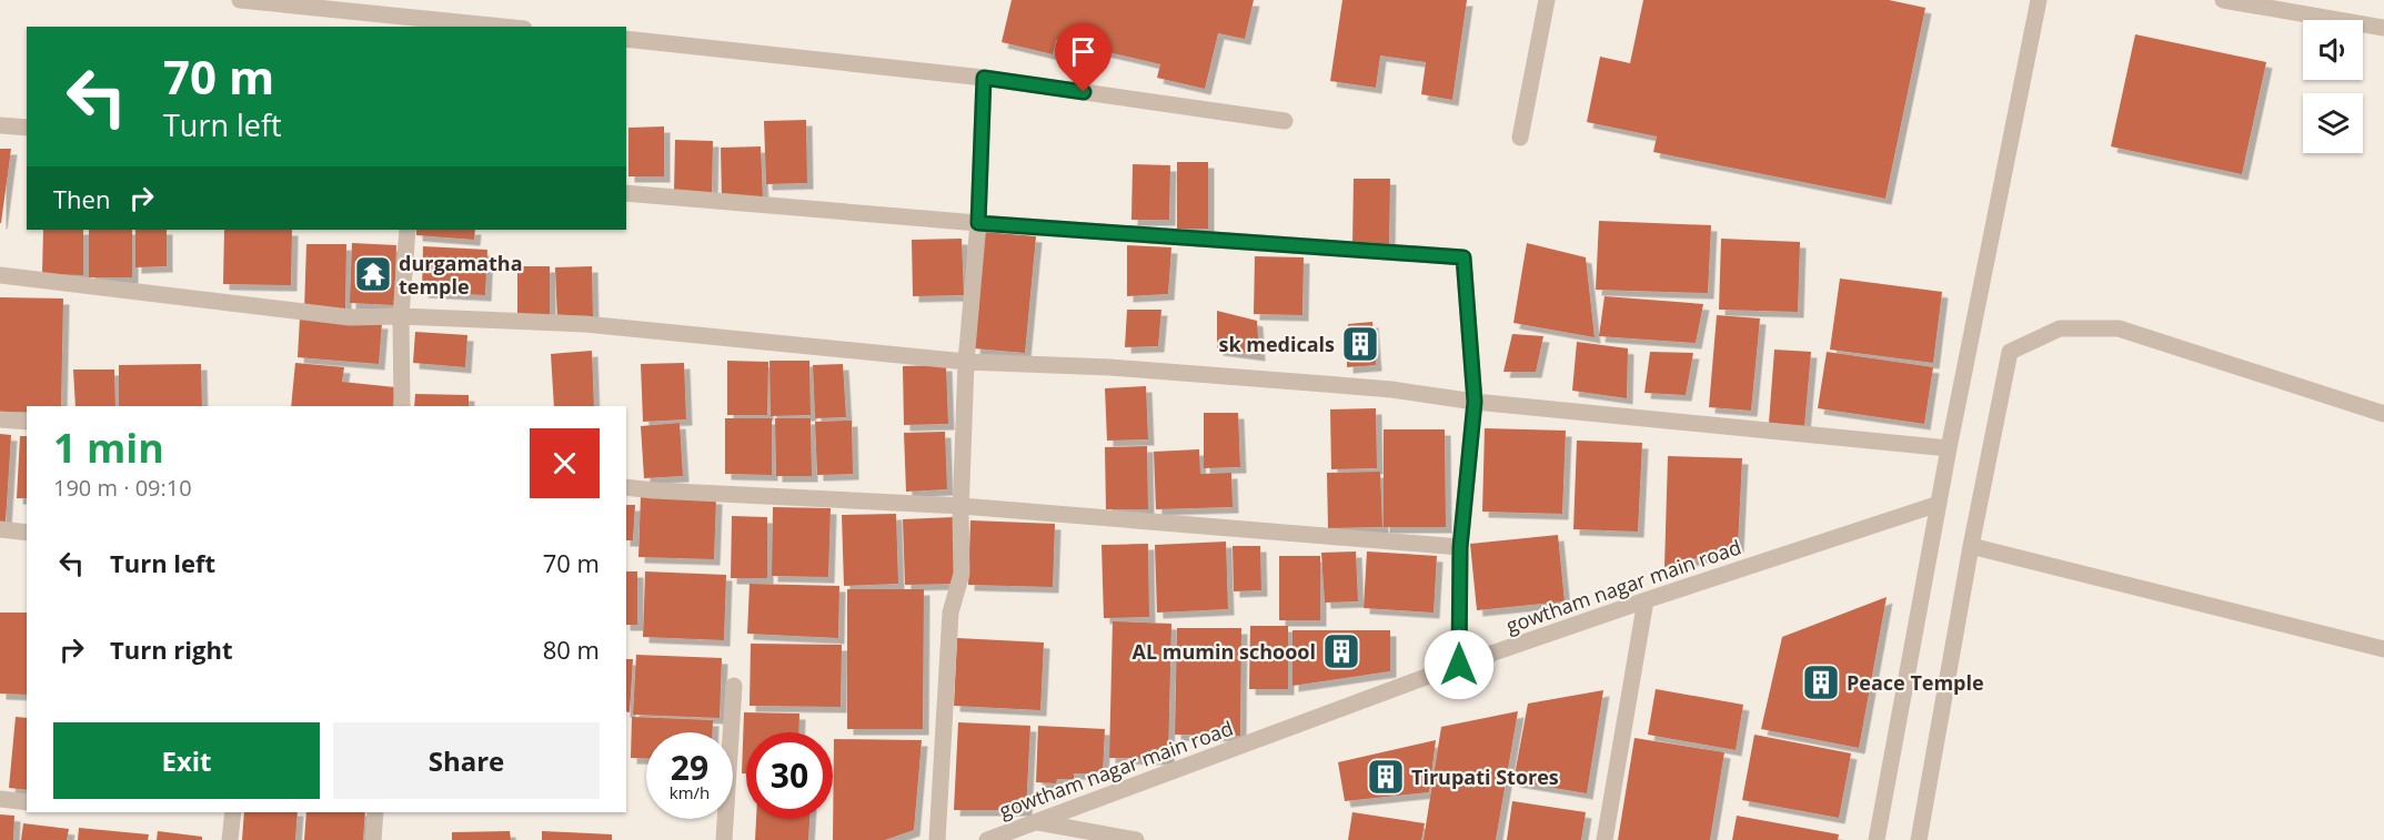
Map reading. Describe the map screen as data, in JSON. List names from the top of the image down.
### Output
{
  "streets": {
    "street": ["gowtham nagar main road"]
  },
  "places": {
    "temple": ["durgamatha temple"],
    "building": [
      "sk medicals",
      "AL mumin schoool",
      "Peace Temple",
      "Tirupati Stores"
    ]
  },
  "page": {
    "turn": ["70 m", "Turn left"],
    "then": "Then",
    "heading": ["1 min", "190 m · 09:10"],
    "list": [
      {
        "name": "Turn left",
        "value": "70 m"
      },
      {
        "name": "Turn right",
        "value": "80 m"
      }
    ],
    "buttons": ["Exit", "Share"],
    "speed": "29 km/h",
    "limit": "30"
  }
}
